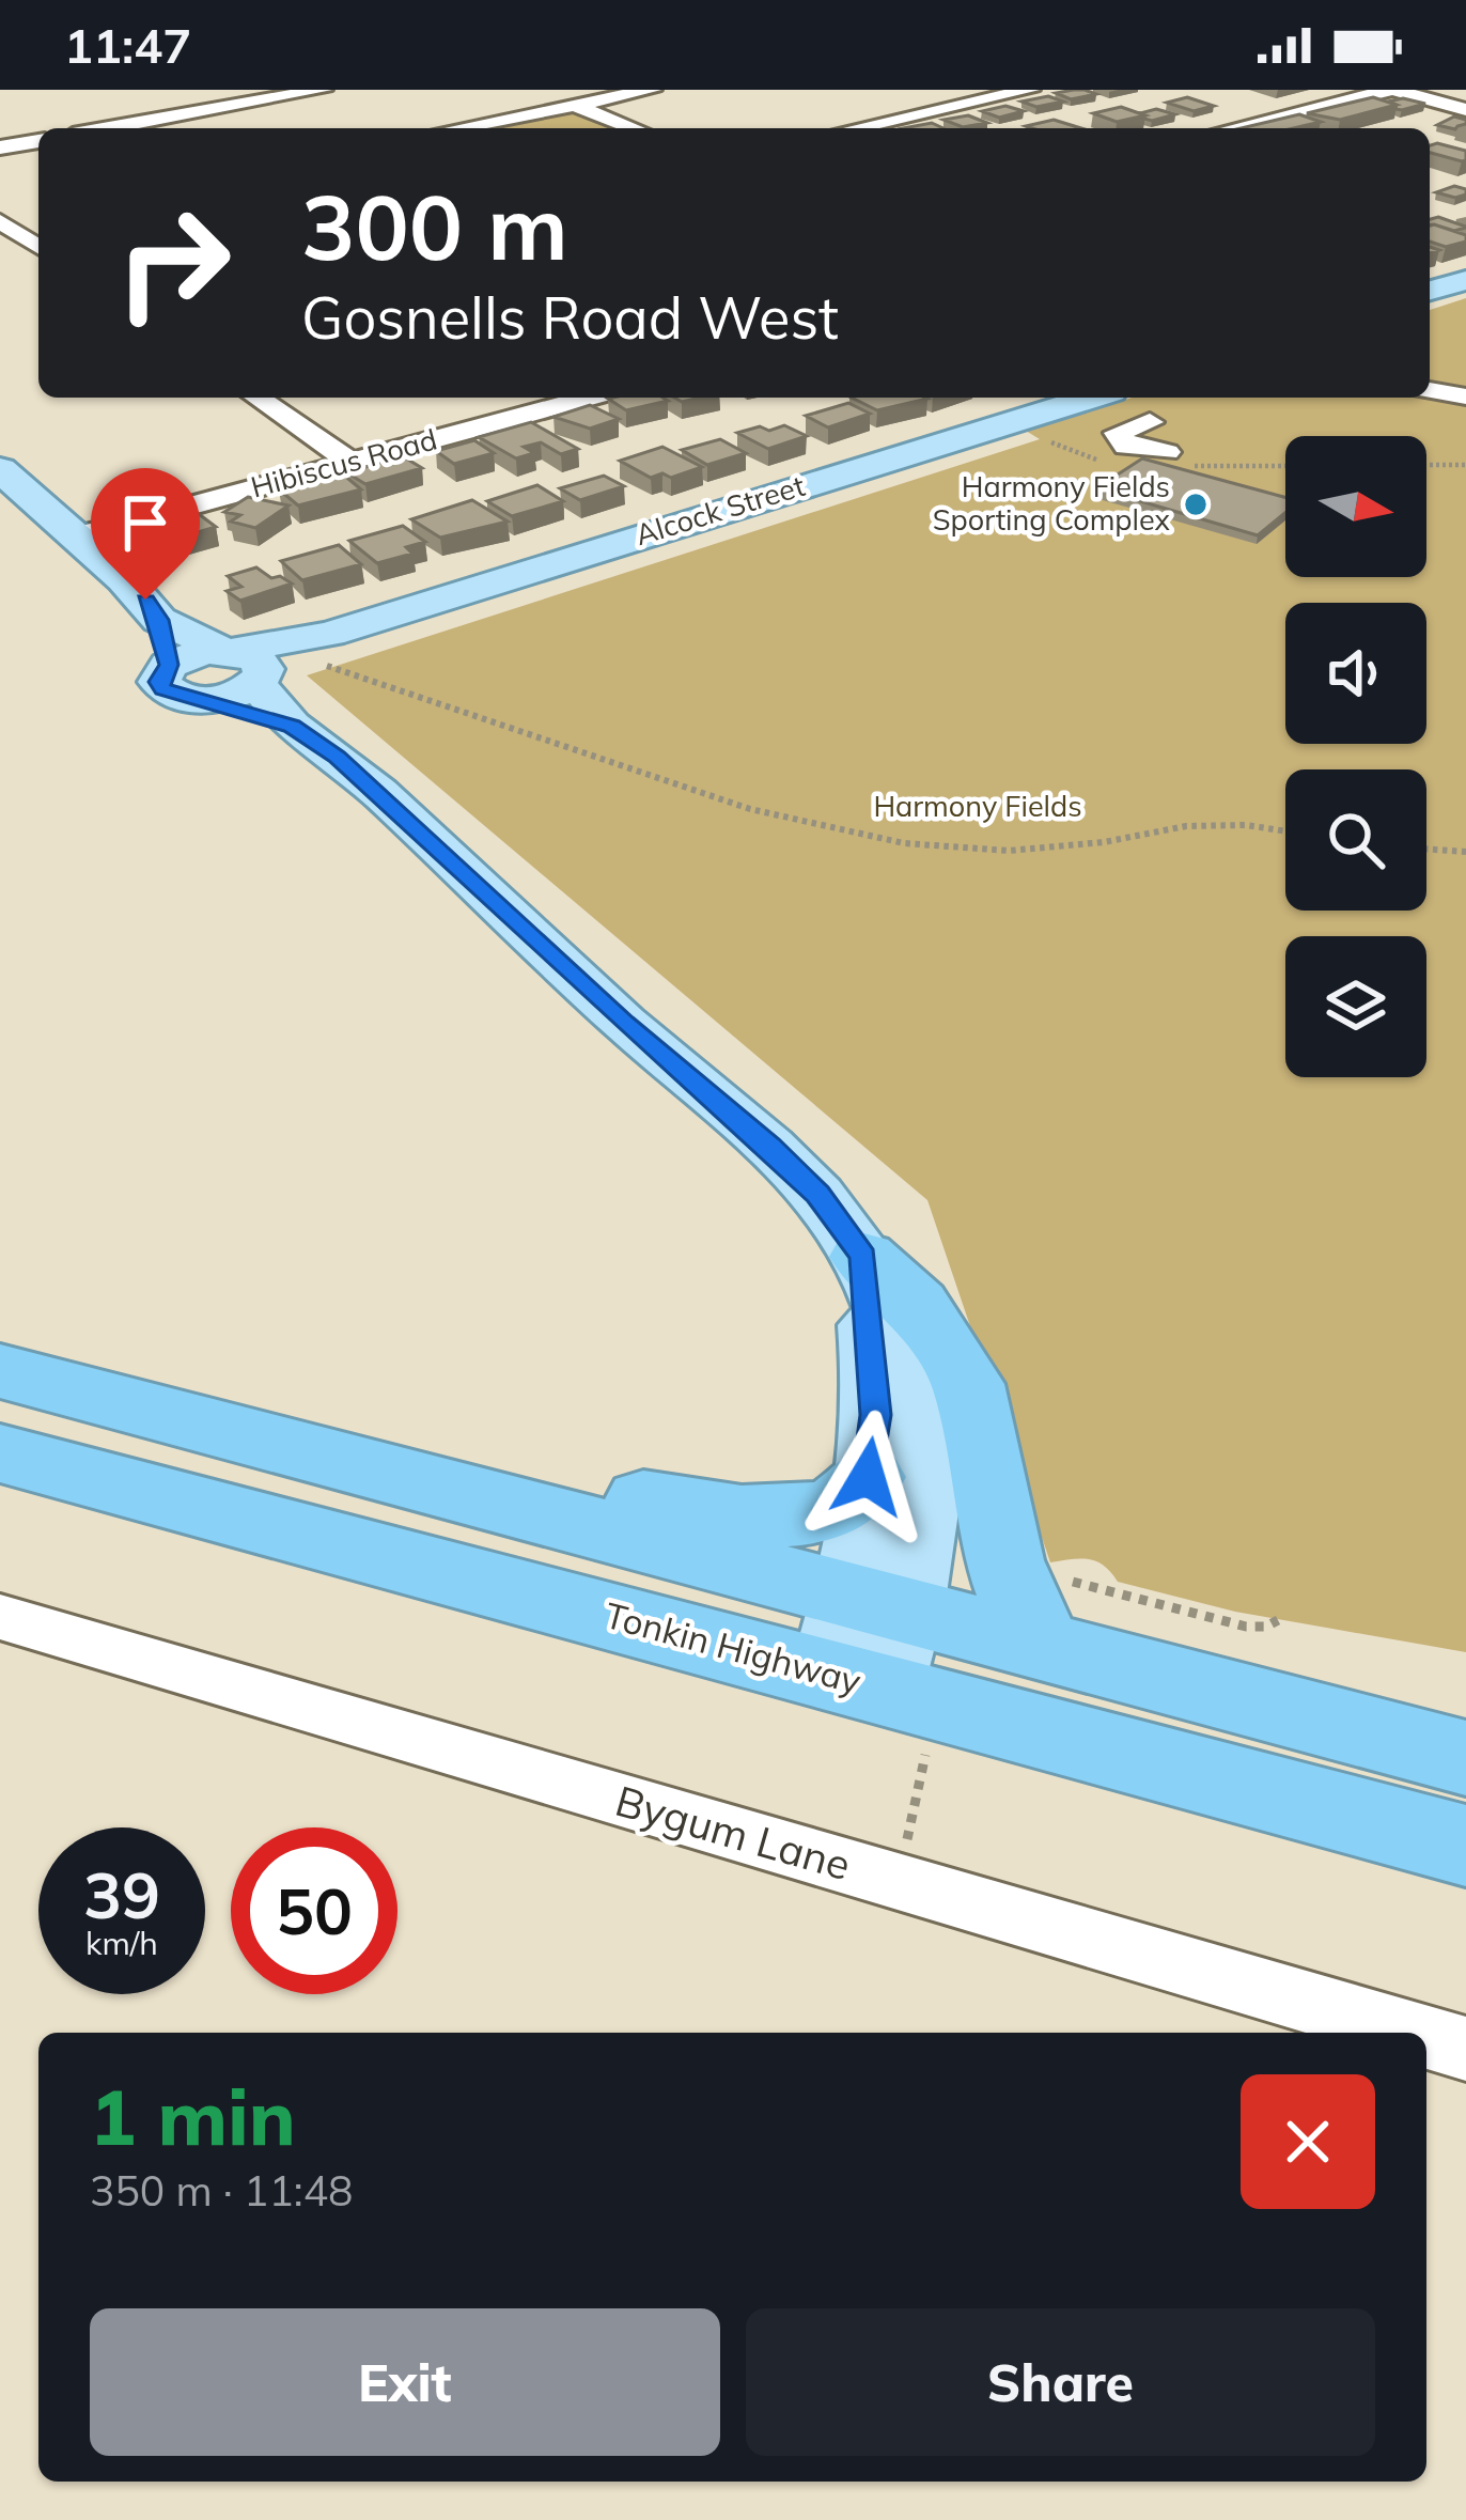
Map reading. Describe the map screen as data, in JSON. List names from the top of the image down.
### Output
{
  "streets": {
    "highway": ["Tonkin Highway"],
    "main road": ["Alcock Street"],
    "street": ["Hibiscus Road", "Bygum Lane"]
  },
  "parks": ["Harmony Fields"],
  "places": ["Harmony Fields Sporting Complex"],
  "north": "right",
  "page": {
    "status": "11:47",
    "turn": ["300 m", "Gosnells Road West"],
    "speed": "39 km/h",
    "limit": "50",
    "heading": ["1 min", "350 m · 11:48"],
    "buttons": ["Exit", "Share"]
  }
}
